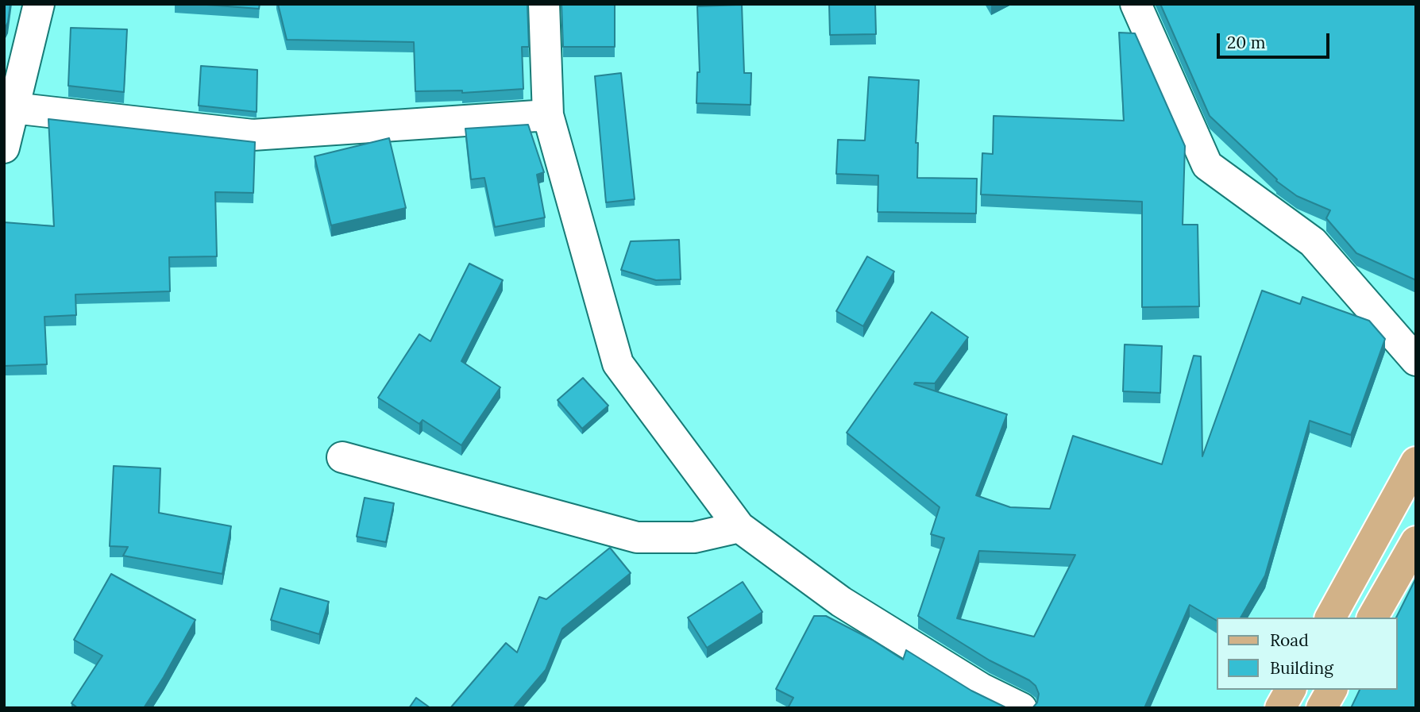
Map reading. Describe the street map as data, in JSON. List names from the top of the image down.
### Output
{
  "legend": ["Road", "Building"],
  "scale_bar": "20 m"
}
